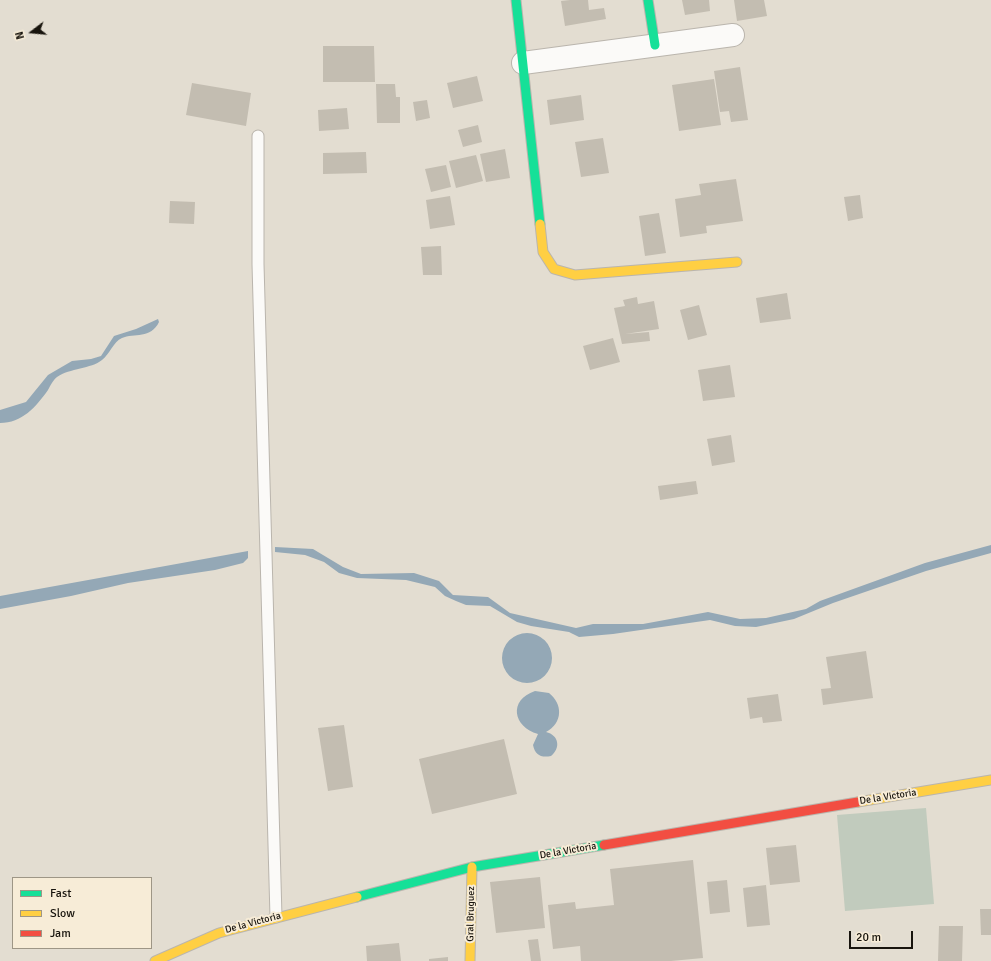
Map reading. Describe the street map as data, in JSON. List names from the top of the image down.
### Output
{
  "streets": {
    "main road": ["De la Victoria", "Gral Bruguez"]
  },
  "crossings": [
    ["De la Victoria", "Gral Bruguez"]
  ],
  "legend": ["Fast", "Slow", "Jam"],
  "scale_bar": "20 m",
  "north": "left"
}
